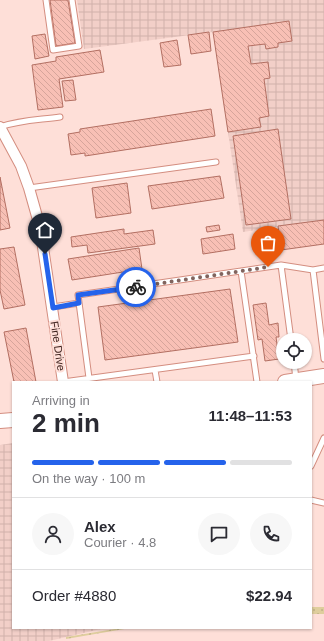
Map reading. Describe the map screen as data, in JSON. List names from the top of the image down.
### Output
{
  "streets": {
    "street": ["Fine Drive"]
  },
  "page": {
    "heading": ["2 min", "Arriving in", "11:48–11:53"],
    "panel": [
      "Alex",
      "Courier · 4.8",
      "Order #4880",
      "$22.94"
    ],
    "bar": "On the way · 100 m"
  }
}
